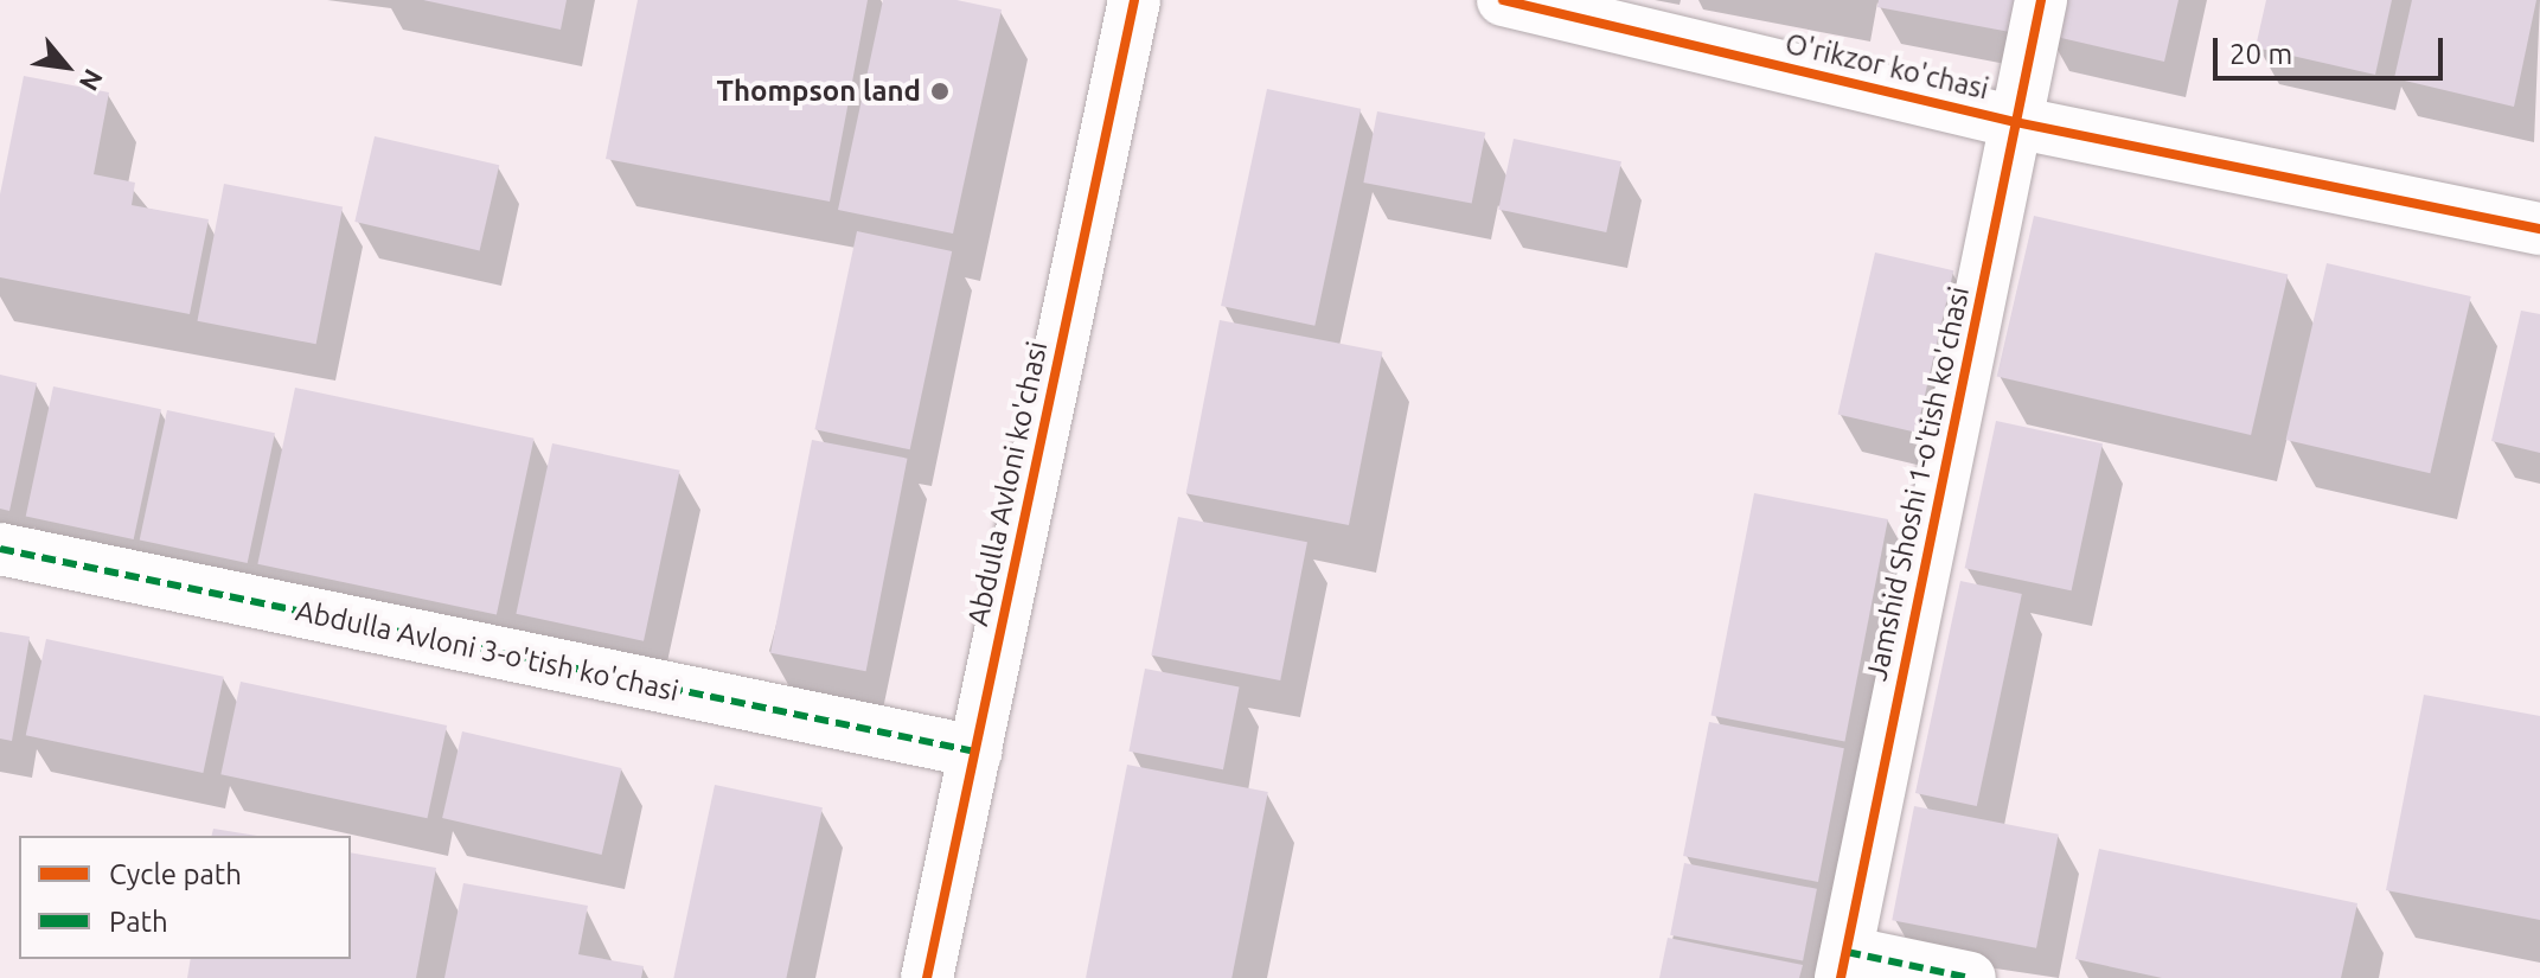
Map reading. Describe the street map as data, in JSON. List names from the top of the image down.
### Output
{
  "streets": {
    "street": [
      "O'rikzor ko'chasi",
      "Abdulla Avloni ko'chasi",
      "Jamshid Shoshi 1-o'tish ko'chasi",
      "Abdulla Avloni 3-o'tish ko'chasi"
    ]
  },
  "crossings": [
    ["O'rikzor ko'chasi", "Jamshid Shoshi 1-o'tish ko'chasi"],
    ["Abdulla Avloni ko'chasi", "Abdulla Avloni 3-o'tish ko'chasi"]
  ],
  "places": ["Thompson land"],
  "legend": ["Cycle path", "Path"],
  "scale_bar": "20 m",
  "north": "bottom right"
}
